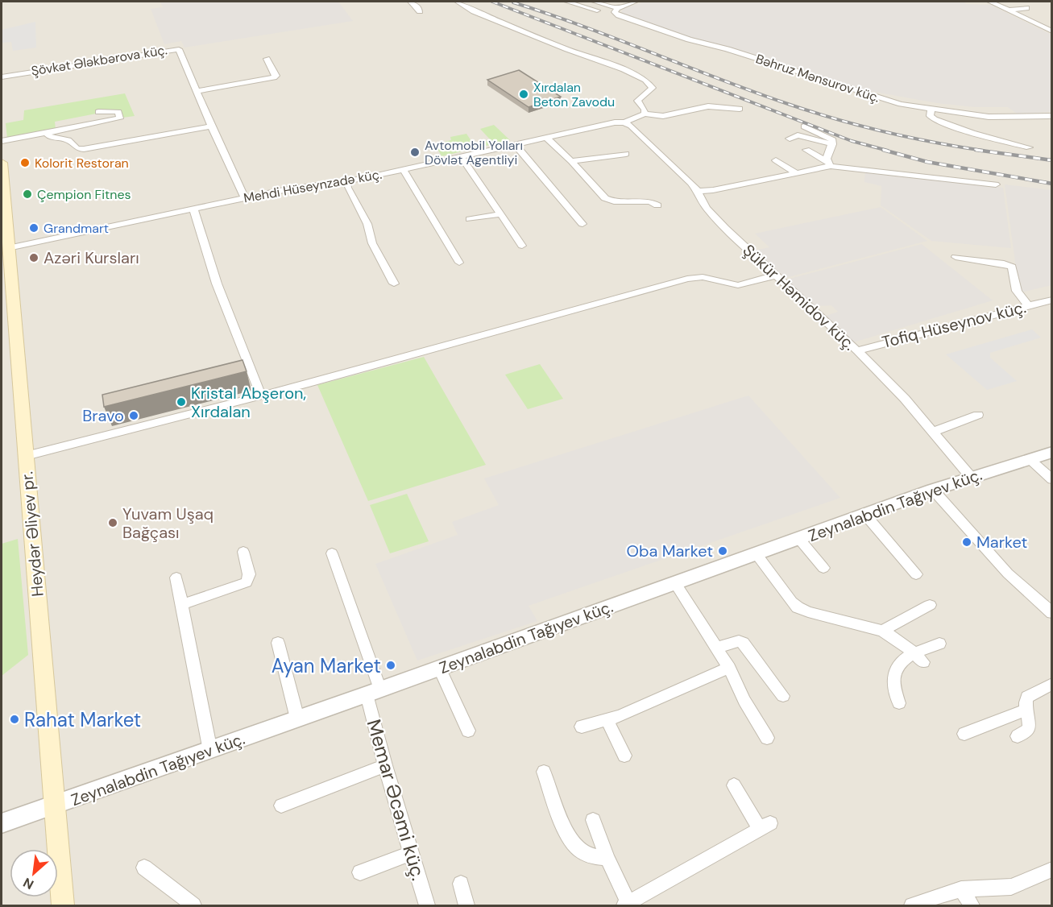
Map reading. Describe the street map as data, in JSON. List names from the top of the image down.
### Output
{
  "streets": {
    "main road": ["Heydər Əliyev pr."],
    "street": [
      "Şövkət Ələkbərova küç.",
      "Bəhruz Mənsurov küç.",
      "Mehdi Hüseynzadə küç.",
      "Şükür Həmidov küç.",
      "Tofiq Hüseynov küç.",
      "Zeynalabdin Tağıyev küç.",
      "Memar Əcəmi küç."
    ]
  },
  "crossings": [
    ["Şövkət Ələkbərova küç.", "Mehdi Hüseynzadə küç."],
    ["Mehdi Hüseynzadə küç.", "Şükür Həmidov küç."],
    ["Mehdi Hüseynzadə küç.", "Heydər Əliyev pr."],
    ["Şükür Həmidov küç.", "Tofiq Hüseynov küç."],
    ["Şükür Həmidov küç.", "Zeynalabdin Tağıyev küç."],
    ["Zeynalabdin Tağıyev küç.", "Heydər Əliyev pr."],
    ["Zeynalabdin Tağıyev küç.", "Memar Əcəmi küç."]
  ],
  "places": [
    "Xırdalan Beton Zavodu",
    "Avtomobil Yolları Dövlət Agentliyi",
    "Kolorit Restoran",
    "Çempion Fitnes",
    "Grandmart",
    "Azəri Kursları",
    "Kristal Abşeron, Xırdalan",
    "Bravo",
    "Yuvam Uşaq Bağçası",
    "Market",
    "Oba Market",
    "Ayan Market",
    "Rahat Market"
  ],
  "north": "bottom left"
}
